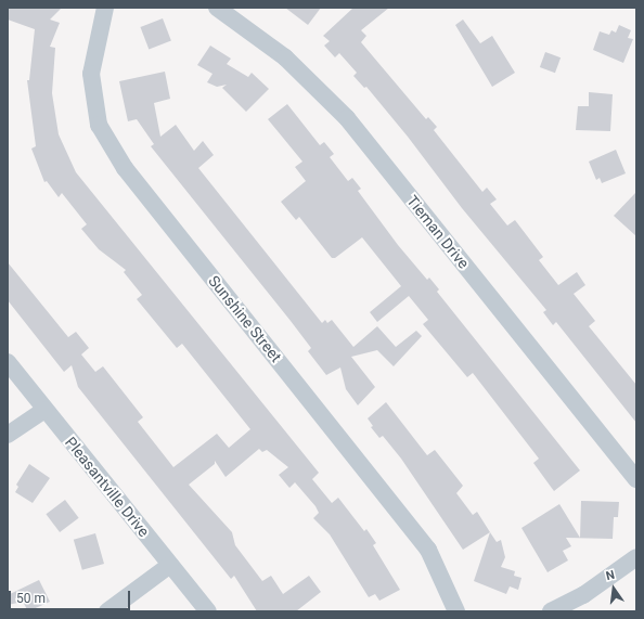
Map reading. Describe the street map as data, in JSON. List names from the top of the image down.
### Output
{
  "streets": {
    "street": ["Tieman Drive", "Sunshine Street", "Pleasantville Drive"]
  },
  "scale_bar": "50 m",
  "north": "top"
}
